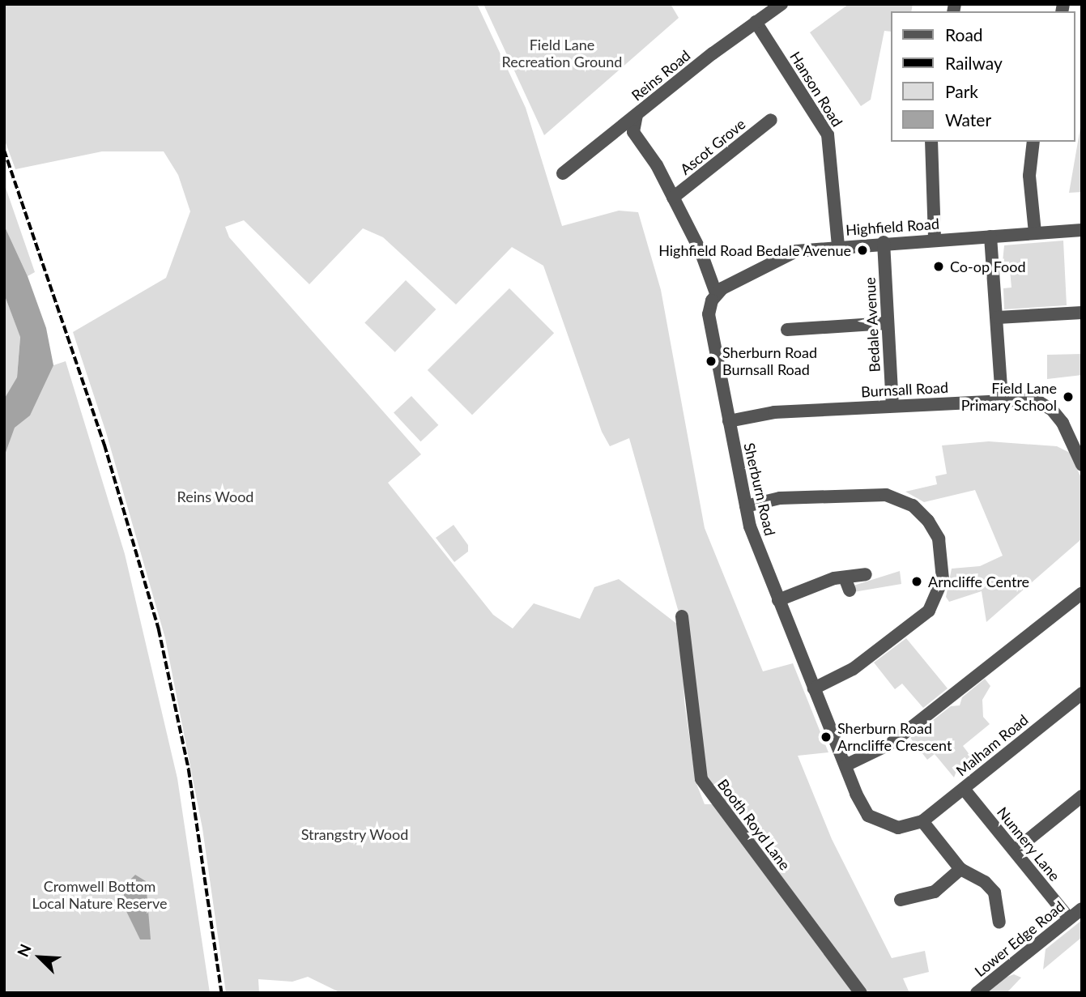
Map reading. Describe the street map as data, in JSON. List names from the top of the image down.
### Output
{
  "streets": {
    "street": [
      "Reins Road",
      "Hanson Road",
      "Ascot Grove",
      "Highfield Road",
      "Bedale Avenue",
      "Burnsall Road",
      "Sherburn Road",
      "Malham Road",
      "Booth Royd Lane",
      "Nunnery Lane",
      "Lower Edge Road"
    ]
  },
  "crossings": [
    ["Reins Road", "Hanson Road"],
    ["Hanson Road", "Highfield Road"],
    ["Highfield Road", "Bedale Avenue"],
    ["Highfield Road", "Sherburn Road"],
    ["Bedale Avenue", "Burnsall Road"],
    ["Burnsall Road", "Sherburn Road"],
    ["Sherburn Road", "Malham Road"],
    ["Malham Road", "Nunnery Lane"],
    ["Nunnery Lane", "Lower Edge Road"]
  ],
  "parks": [
    "Field Lane Recreation Ground",
    "Reins Wood",
    "Strangstry Wood",
    "Cromwell Bottom Local Nature Reserve"
  ],
  "places": [
    "Highfield Road Bedale Avenue",
    "Co-op Food",
    "Sherburn Road Burnsall Road",
    "Field Lane Primary School",
    "Arncliffe Centre",
    "Sherburn Road Arncliffe Crescent"
  ],
  "legend": [
    "Road",
    "Railway",
    "Park",
    "Water"
  ],
  "north": "top left"
}
